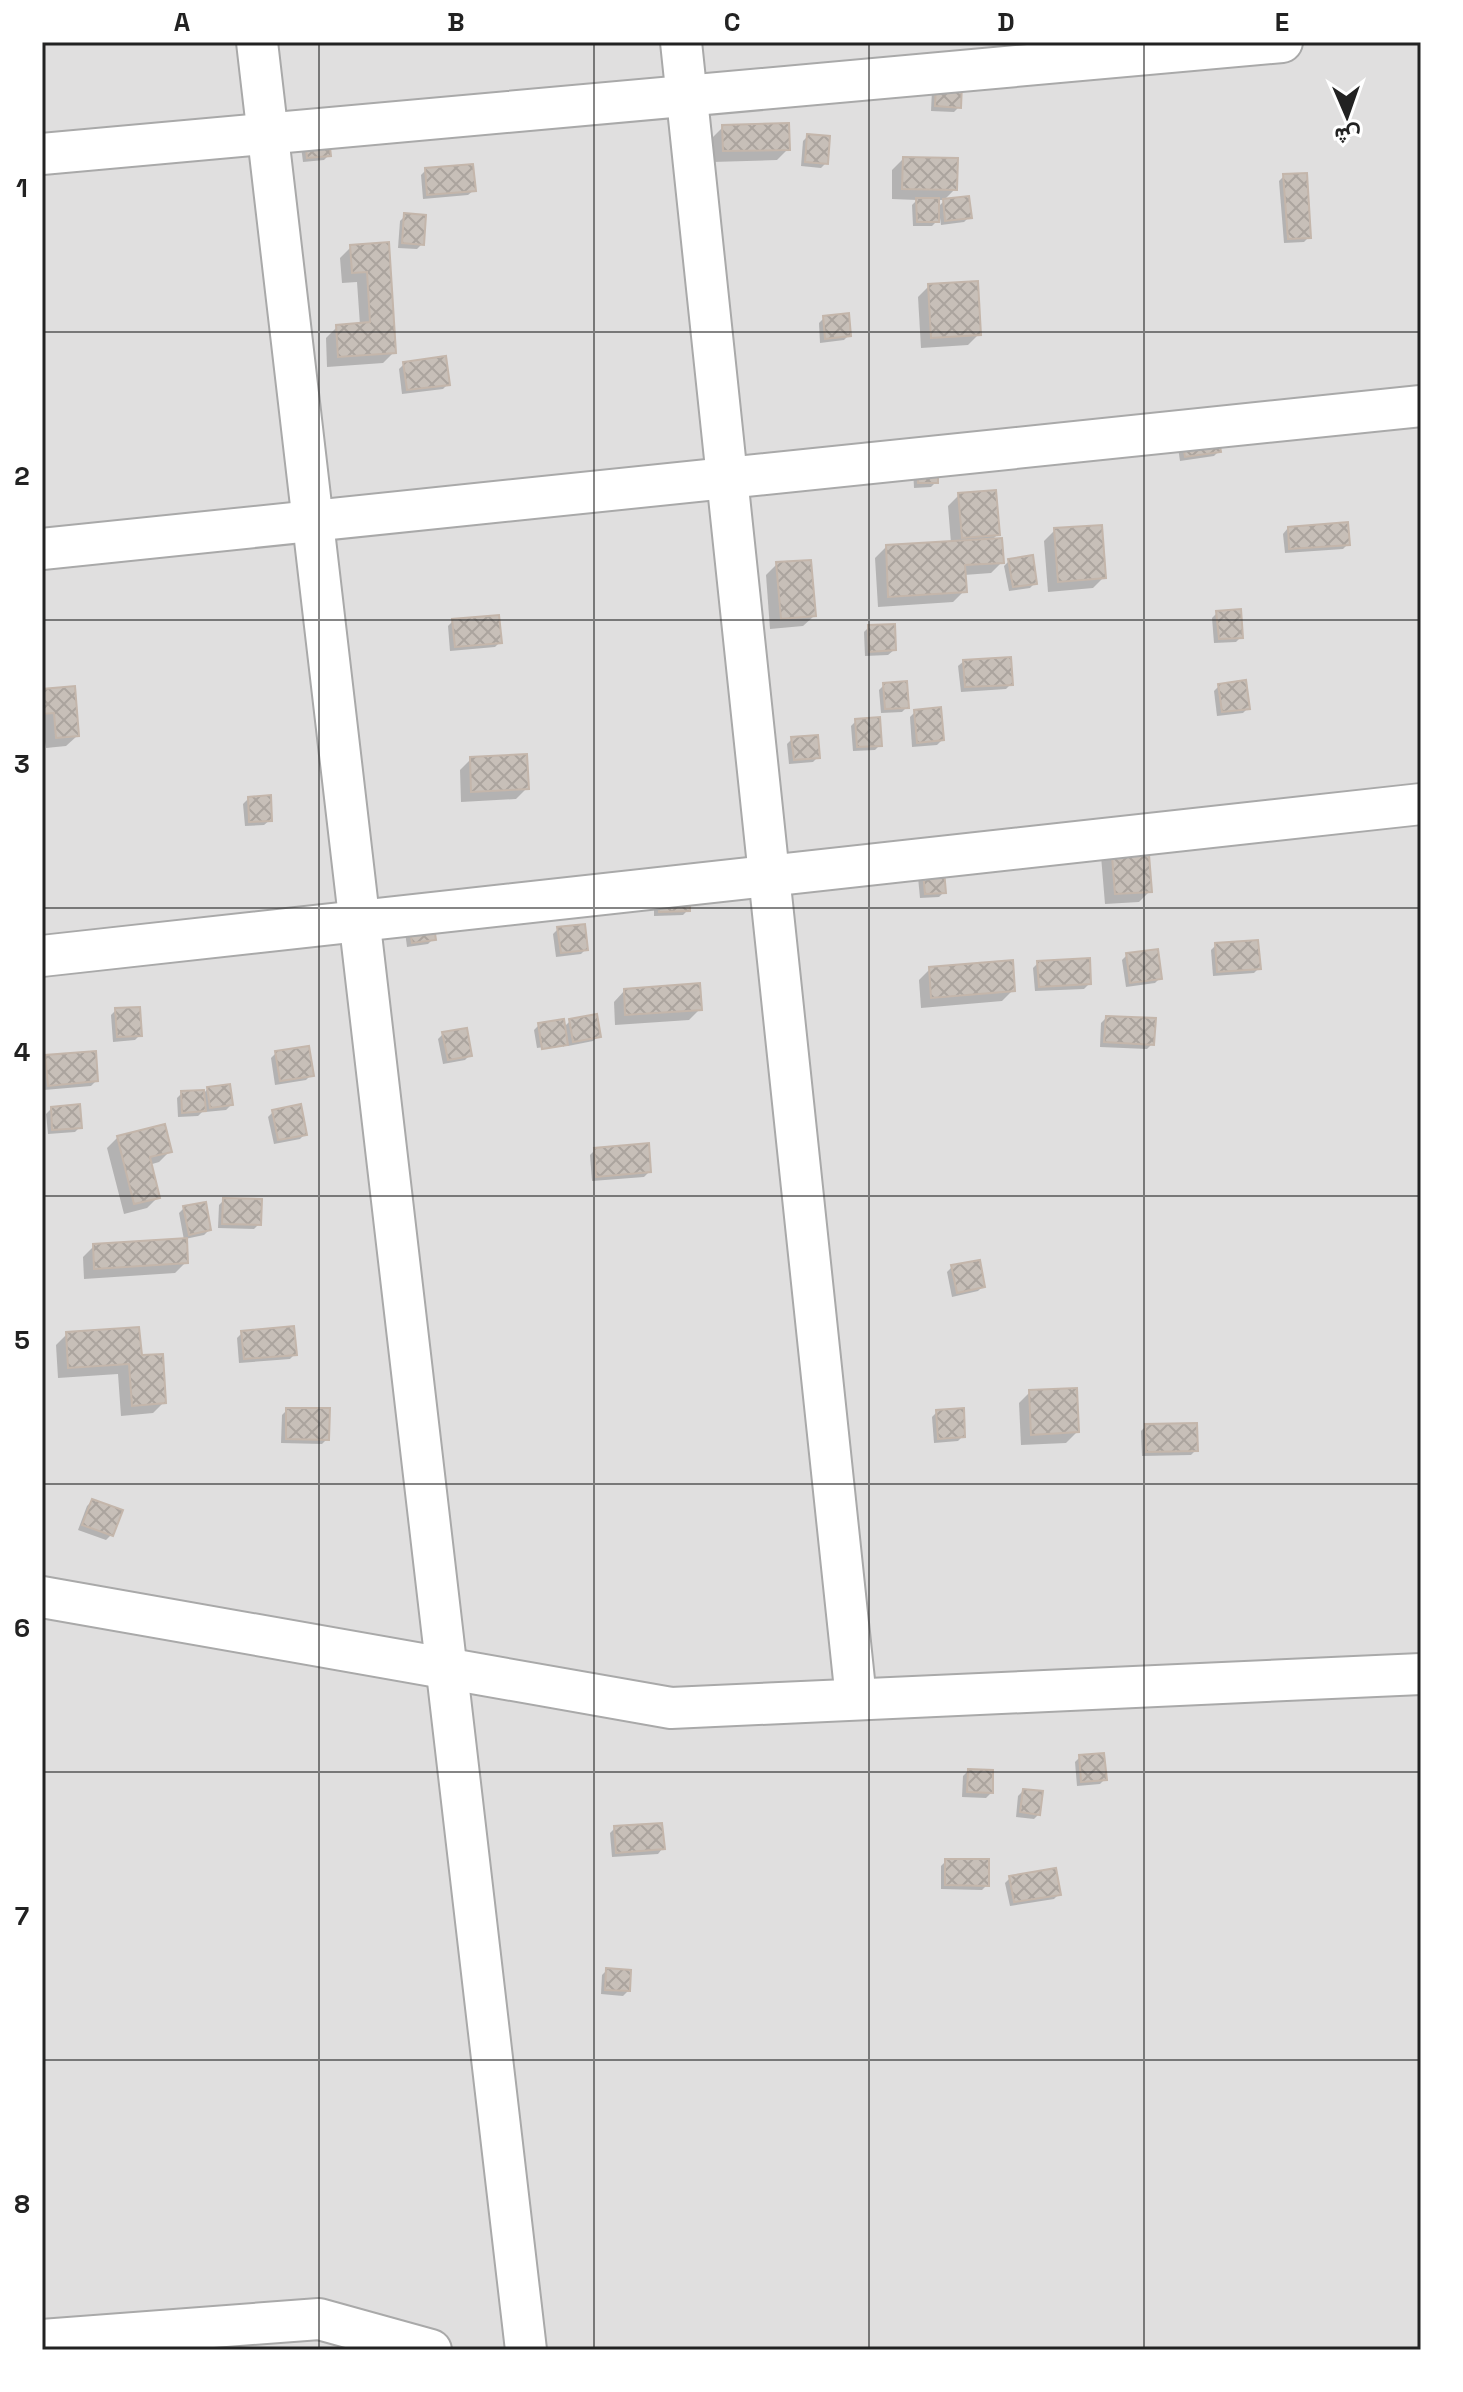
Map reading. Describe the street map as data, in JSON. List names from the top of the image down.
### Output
{
  "north": "bottom",
  "grid": {
    "columns": [
      "A",
      "B",
      "C",
      "D",
      "E"
    ],
    "rows": [
      "1",
      "2",
      "3",
      "4",
      "5",
      "6",
      "7",
      "8"
    ]
  }
}
